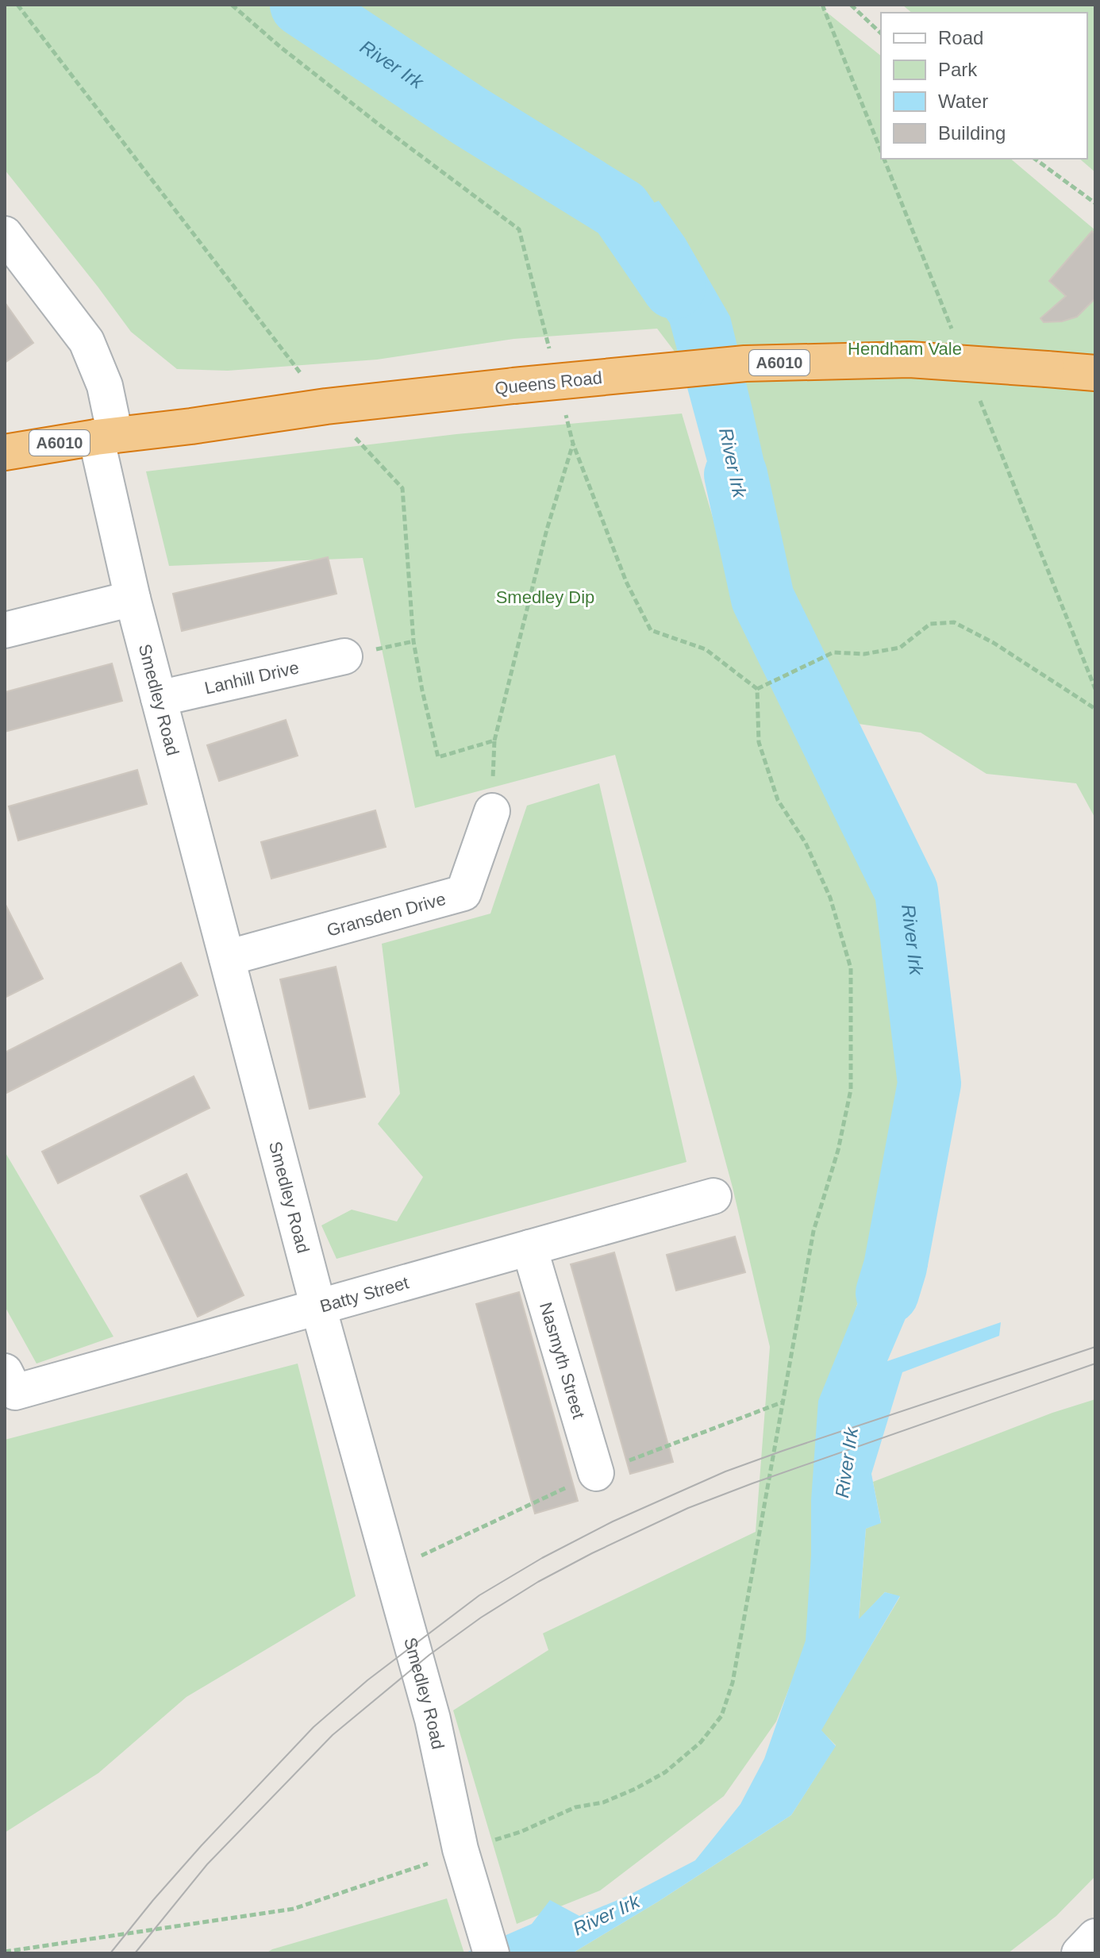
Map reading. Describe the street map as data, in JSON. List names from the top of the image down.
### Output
{
  "streets": {
    "highway": ["A6010", "Queens Road"],
    "street": [
      "Lanhill Drive",
      "Smedley Road",
      "Gransden Drive",
      "Batty Street",
      "Nasmyth Street"
    ]
  },
  "crossings": [
    ["Queens Road", "Smedley Road"],
    ["Lanhill Drive", "Smedley Road"],
    ["Smedley Road", "Gransden Drive"],
    ["Smedley Road", "Batty Street"],
    ["Batty Street", "Nasmyth Street"]
  ],
  "water": ["River Irk"],
  "parks": ["Hendham Vale", "Smedley Dip"],
  "legend": [
    "Road",
    "Park",
    "Water",
    "Building"
  ]
}
